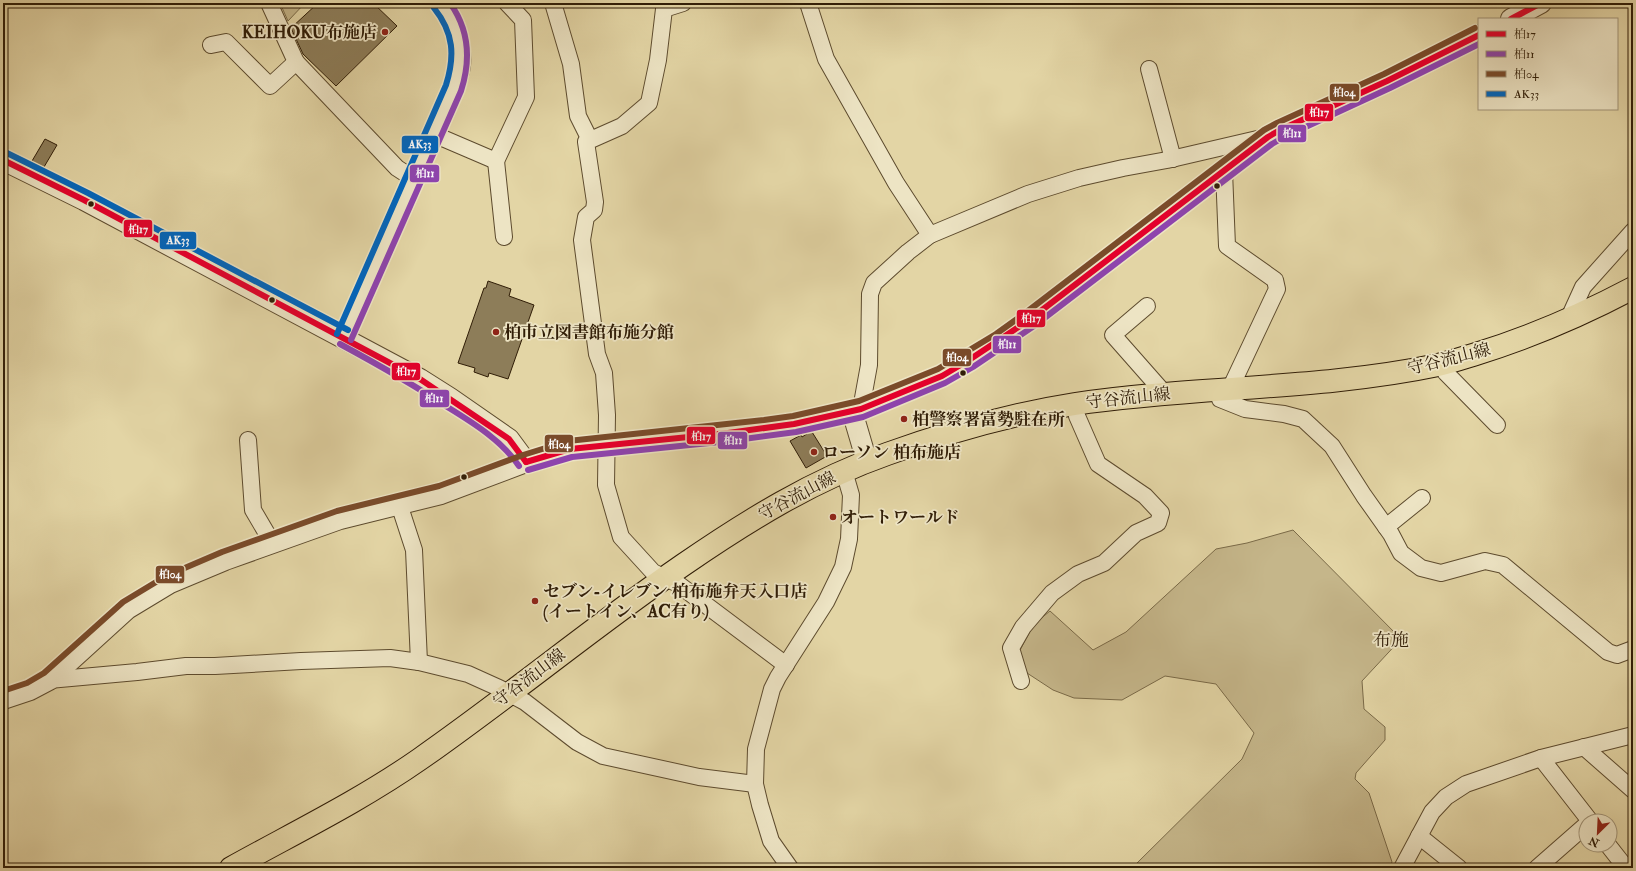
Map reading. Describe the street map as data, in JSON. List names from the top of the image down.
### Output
{
  "streets": {
    "main road": ["守谷流山線"]
  },
  "districts": ["布施"],
  "places": [
    "KEIHOKU布施店",
    "柏市立図書館布施分館",
    "柏警察署富勢駐在所",
    "ローソン 柏布施店",
    "オートワールド",
    "セブン-イレブン 柏布施弁天入口店 (イートイン、AC有り)"
  ],
  "lines": [
    "transit line 柏17",
    "transit line 柏11",
    "transit line AK33",
    "transit line 柏04"
  ],
  "legend": [
    "柏17",
    "柏11",
    "柏04",
    "AK33"
  ],
  "north": "bottom left"
}
